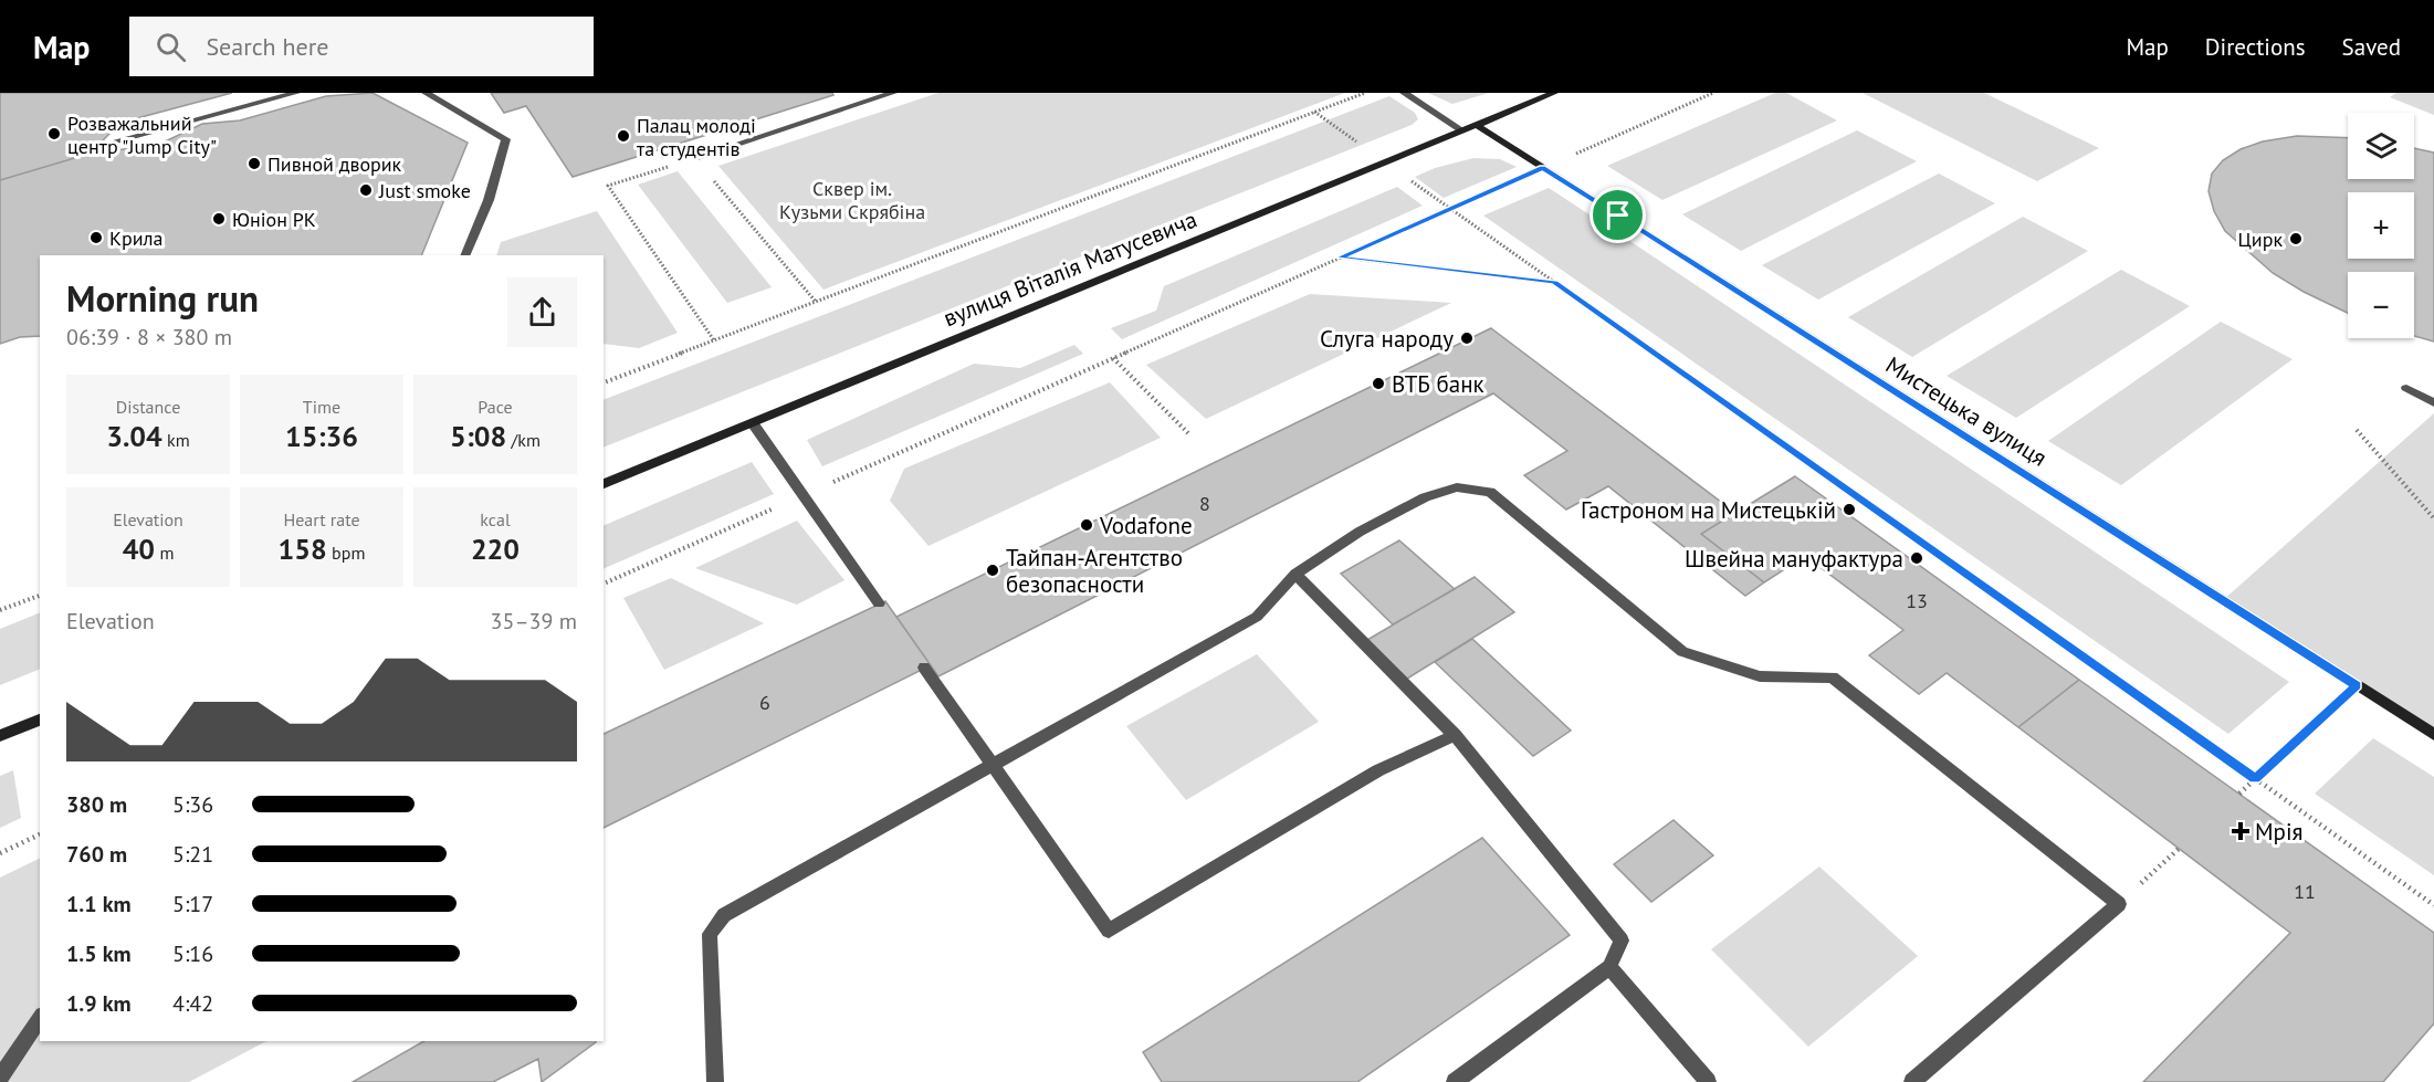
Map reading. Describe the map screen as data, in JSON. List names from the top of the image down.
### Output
{
  "streets": {
    "street": ["вулиця Віталія Матусевича", "Мистецька вулиця"]
  },
  "crossings": [
    ["вулиця Віталія Матусевича", "Мистецька вулиця"]
  ],
  "parks": ["Сквер ім. Кузьми Скрябіна"],
  "places": {
    "other": [
      "Розважальний центр \"Jump City\"",
      "Палац молоді та студентів",
      "Пивной дворик",
      "Just smoke",
      "Юніон РК",
      "Крила",
      "Цирк",
      "Слуга народу",
      "ВТБ банк",
      "Гастроном на Мистецькій",
      "Vodafone",
      "Швейна мануфактура",
      "Тайпан-Агентство безопасности"
    ],
    "health": ["Мрія"]
  },
  "house_numbers": [
    "8",
    "13",
    "6",
    "11"
  ],
  "page": {
    "header": "Map",
    "search": "Search here",
    "nav": ["Map", "Directions", "Saved"],
    "map_buttons": ["+", "−"],
    "heading": ["Morning run", "06:39 · 8 × 380 m"],
    "stats": [
      ["Distance", "3.04 km"],
      ["Time", "15:36"],
      ["Pace", "5:08 /km"],
      ["Elevation", "40 m"],
      ["Heart rate", "158 bpm"],
      ["kcal", "220"]
    ],
    "chart": ["Elevation", "35–39 m"],
    "list": [
      {
        "name": "380 m",
        "note": "5:36"
      },
      {
        "name": "760 m",
        "note": "5:21"
      },
      {
        "name": "1.1 km",
        "note": "5:17"
      },
      {
        "name": "1.5 km",
        "note": "5:16"
      },
      {
        "name": "1.9 km",
        "note": "4:42"
      }
    ]
  }
}
